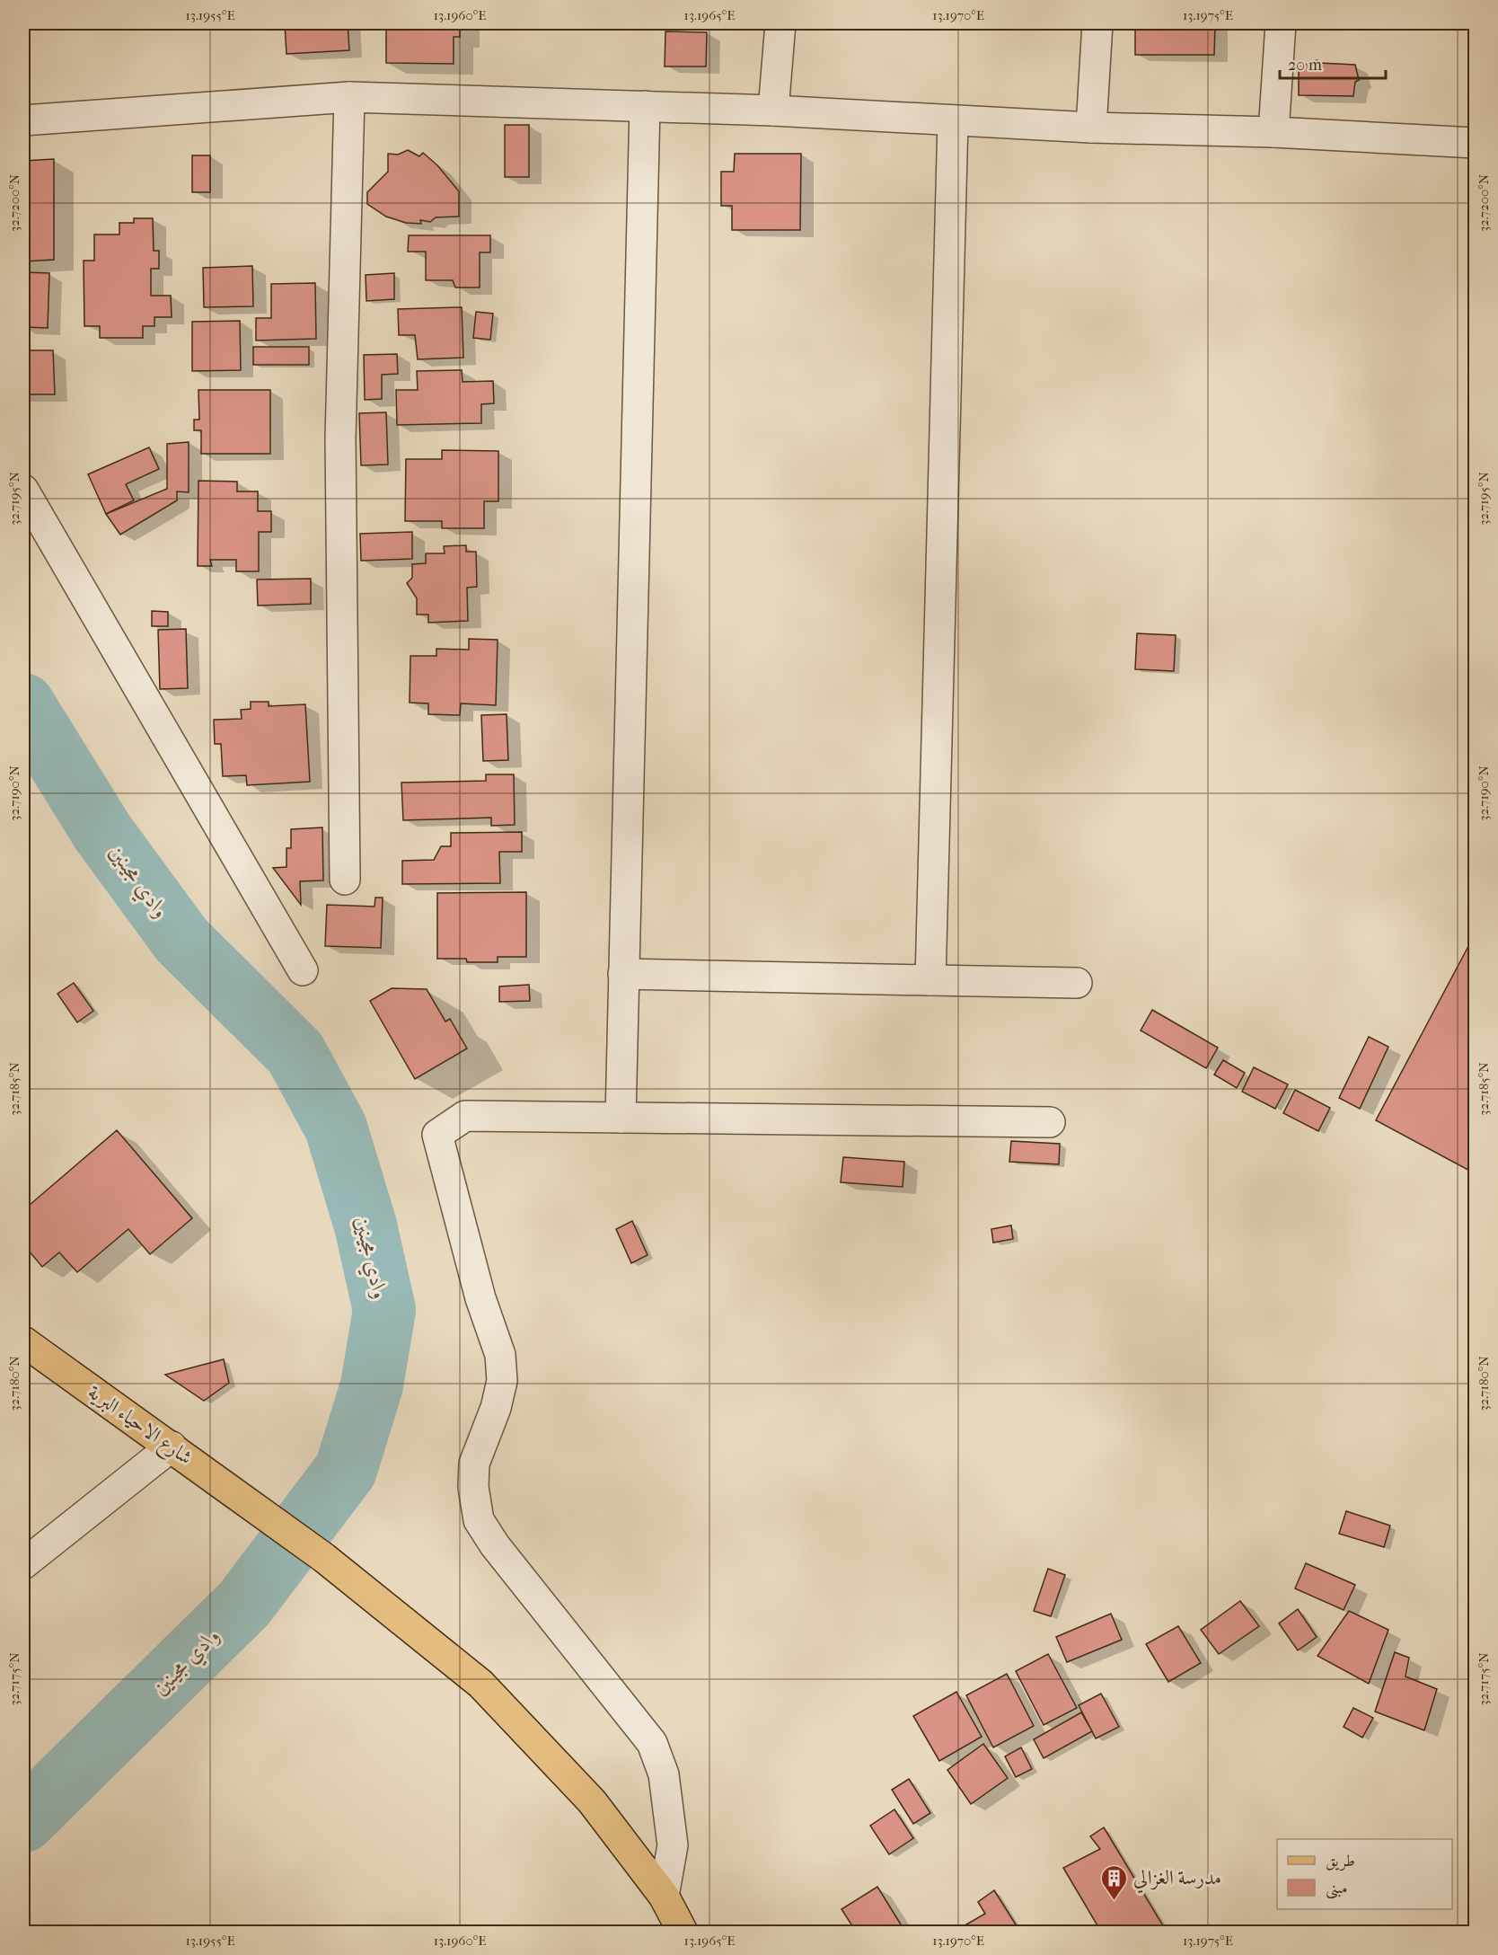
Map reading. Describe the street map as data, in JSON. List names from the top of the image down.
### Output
{
  "streets": {
    "main road": ["شارع الاحياء البرية"]
  },
  "water": ["وادي مجينين"],
  "places": {
    "building": ["مدرسة الغزالي"]
  },
  "legend": ["طريق", "مبنى"],
  "scale_bar": "20 m",
  "coordinates": [
    "13.1955°E",
    "13.1960°E",
    "13.1965°E",
    "13.1970°E",
    "13.1975°E",
    "32.7200°N",
    "32.7195°N",
    "32.7190°N",
    "32.7185°N",
    "32.7180°N",
    "32.7175°N"
  ]
}
